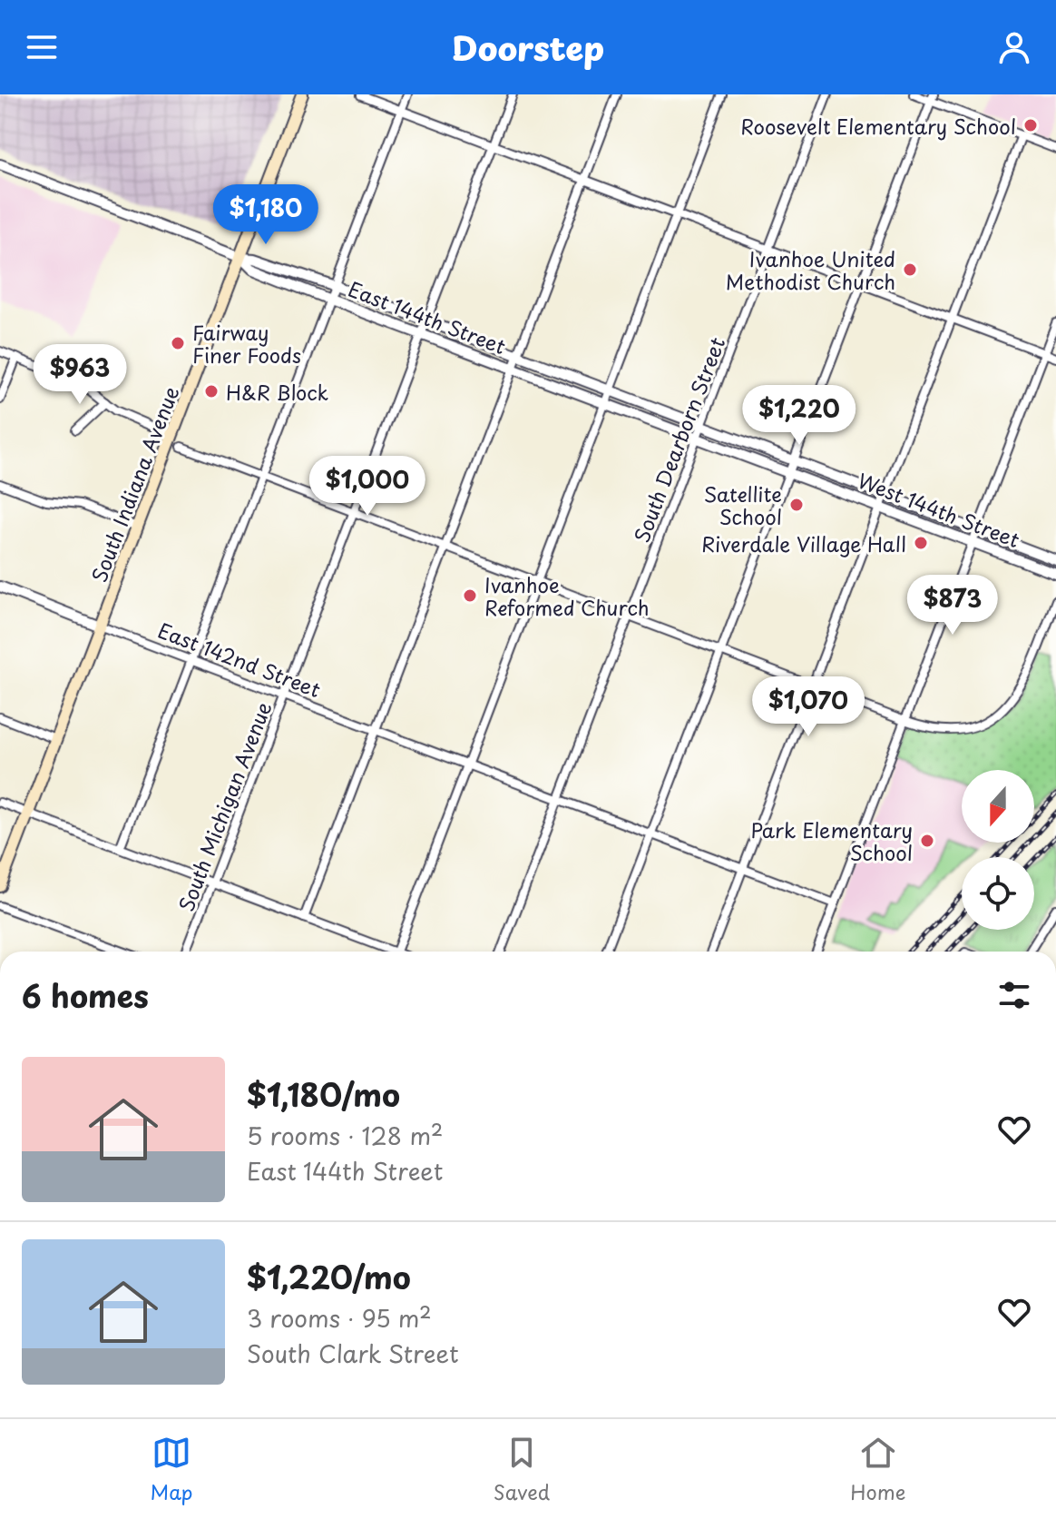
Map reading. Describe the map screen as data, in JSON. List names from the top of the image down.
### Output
{
  "streets": {
    "main road": ["South Indiana Avenue"],
    "street": [
      "East 144th Street",
      "South Dearborn Street",
      "West 144th Street",
      "East 142nd Street",
      "South Michigan Avenue"
    ]
  },
  "crossings": [
    ["East 144th Street", "South Indiana Avenue"],
    ["East 144th Street", "West 144th Street"],
    ["East 144th Street", "South Michigan Avenue"],
    ["South Dearborn Street", "West 144th Street"],
    ["South Dearborn Street", "East 142nd Street"],
    ["South Indiana Avenue", "East 142nd Street"],
    ["East 142nd Street", "South Michigan Avenue"]
  ],
  "places": [
    "Roosevelt Elementary School",
    "Ivanhoe United Methodist Church",
    "Fairway Finer Foods",
    "H&R Block",
    "Satellite School",
    "Riverdale Village Hall",
    "Ivanhoe Reformed Church",
    "Park Elementary School"
  ],
  "north": "bottom",
  "page": {
    "header": "Doorstep",
    "price": [
      "$1,180",
      "$963",
      "$1,220",
      "$1,000",
      "$873",
      "$1,070"
    ],
    "heading": "6 homes",
    "list": [
      {
        "name": "$1,180/mo",
        "note": "5 rooms · 128 m² · East 144th Street"
      },
      {
        "name": "$1,220/mo",
        "note": "3 rooms · 95 m² · South Clark Street"
      }
    ],
    "tabs": ["Map", "Saved", "Home"]
  }
}
